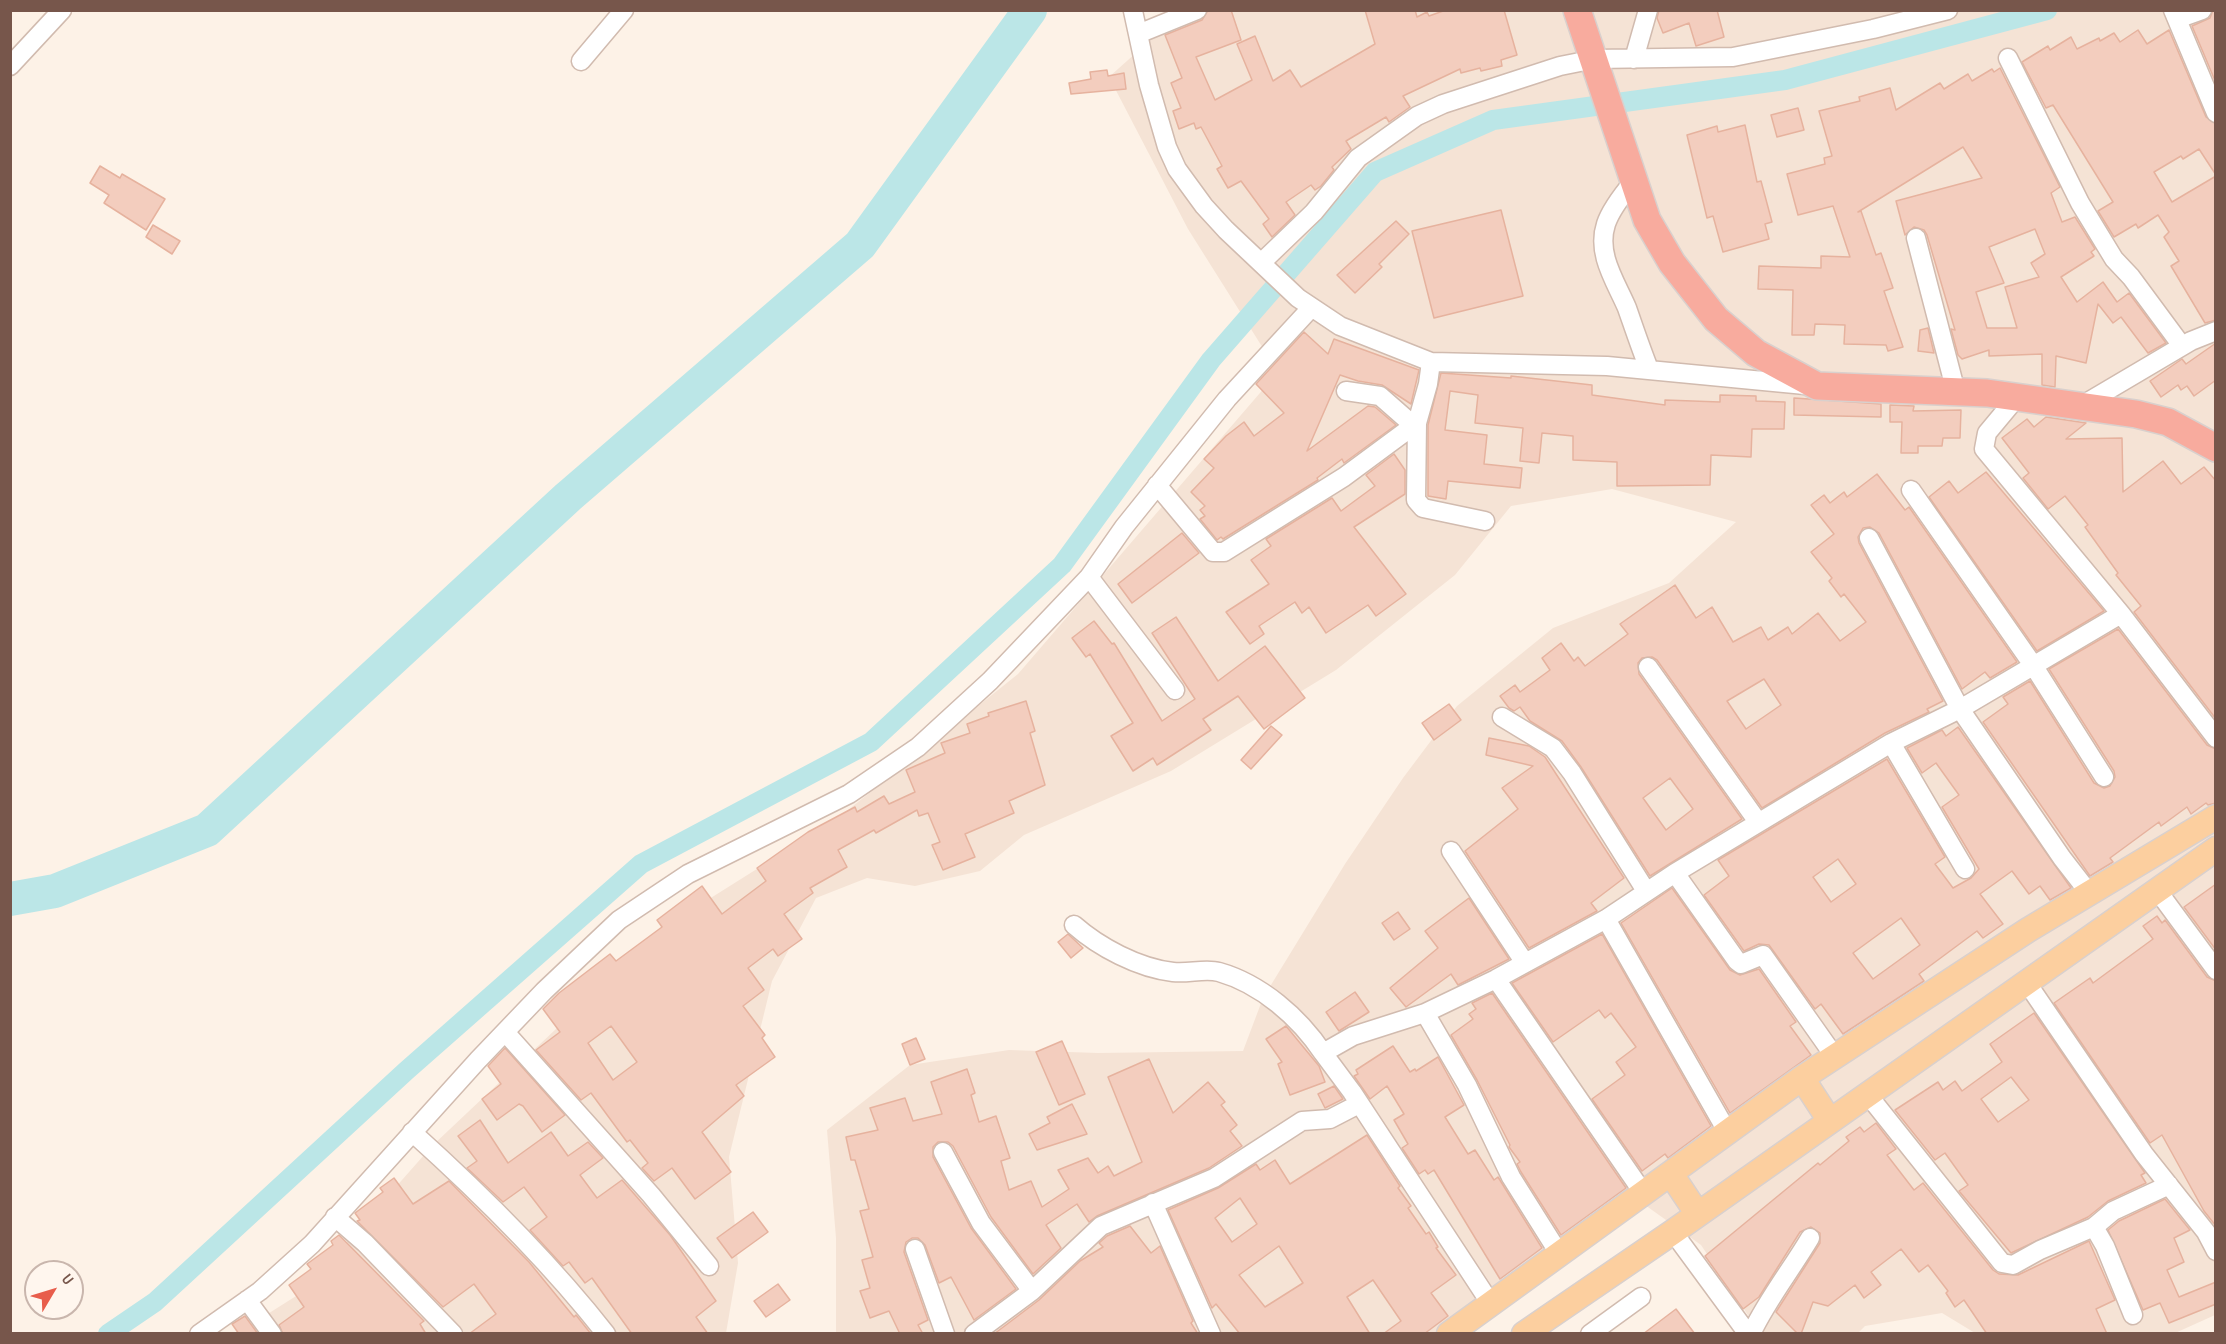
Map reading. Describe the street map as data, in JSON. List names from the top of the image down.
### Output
{
  "north": "top right"
}
